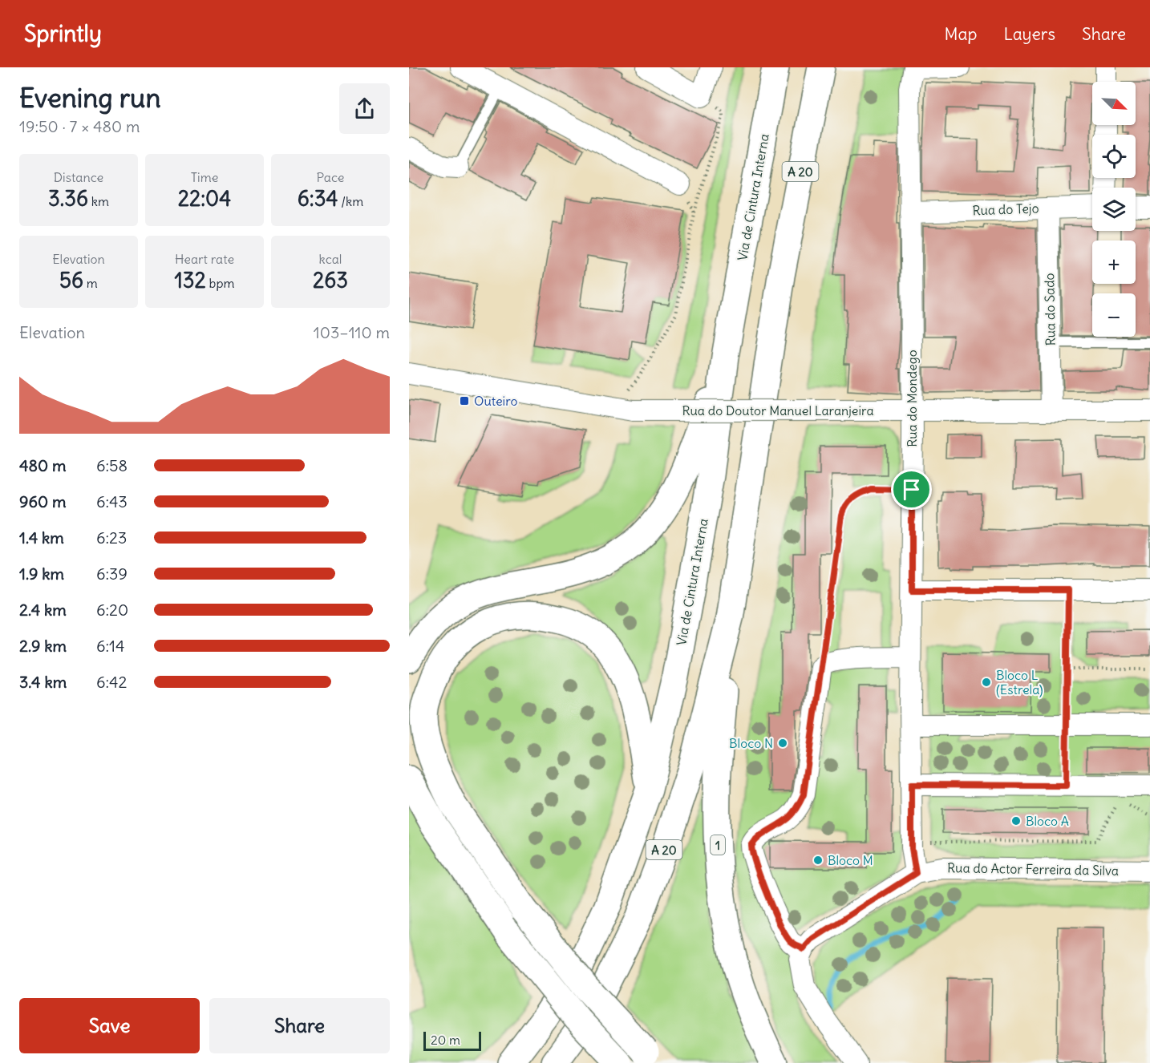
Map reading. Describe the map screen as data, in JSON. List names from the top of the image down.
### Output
{
  "streets": {
    "highway": ["A 20", "Via de Cintura Interna", "1"],
    "street": [
      "Rua do Tejo",
      "Rua do Sado",
      "Rua do Mondego",
      "Rua do Doutor Manuel Laranjeira",
      "Rua do Actor Ferreira da Silva"
    ]
  },
  "crossings": [
    ["A 20", "1"],
    ["Rua do Tejo", "Rua do Sado"],
    ["Rua do Tejo", "Rua do Mondego"],
    ["Rua do Sado", "Rua do Doutor Manuel Laranjeira"],
    ["Rua do Mondego", "Rua do Doutor Manuel Laranjeira"],
    ["Rua do Mondego", "Rua do Actor Ferreira da Silva"]
  ],
  "places": {
    "transit": ["Outeiro"],
    "other": [
      "Bloco L (Estrela)",
      "Bloco N",
      "Bloco A",
      "Bloco M"
    ]
  },
  "scale_bar": "20 m",
  "north": "bottom right",
  "page": {
    "header": "Sprintly",
    "nav": ["Map", "Layers", "Share"],
    "heading": ["Evening run", "19:50 · 7 × 480 m"],
    "map_buttons": ["+", "−"],
    "stats": [
      ["Distance", "3.36 km"],
      ["Time", "22:04"],
      ["Pace", "6:34 /km"],
      ["Elevation", "56 m"],
      ["Heart rate", "132 bpm"],
      ["kcal", "263"]
    ],
    "chart": ["Elevation", "103–110 m"],
    "list": [
      {
        "name": "480 m",
        "note": "6:58"
      },
      {
        "name": "960 m",
        "note": "6:43"
      },
      {
        "name": "1.4 km",
        "note": "6:23"
      },
      {
        "name": "1.9 km",
        "note": "6:39"
      },
      {
        "name": "2.4 km",
        "note": "6:20"
      },
      {
        "name": "2.9 km",
        "note": "6:14"
      },
      {
        "name": "3.4 km",
        "note": "6:42"
      }
    ],
    "buttons": ["Save", "Share"],
    "scale": "20 m"
  }
}
